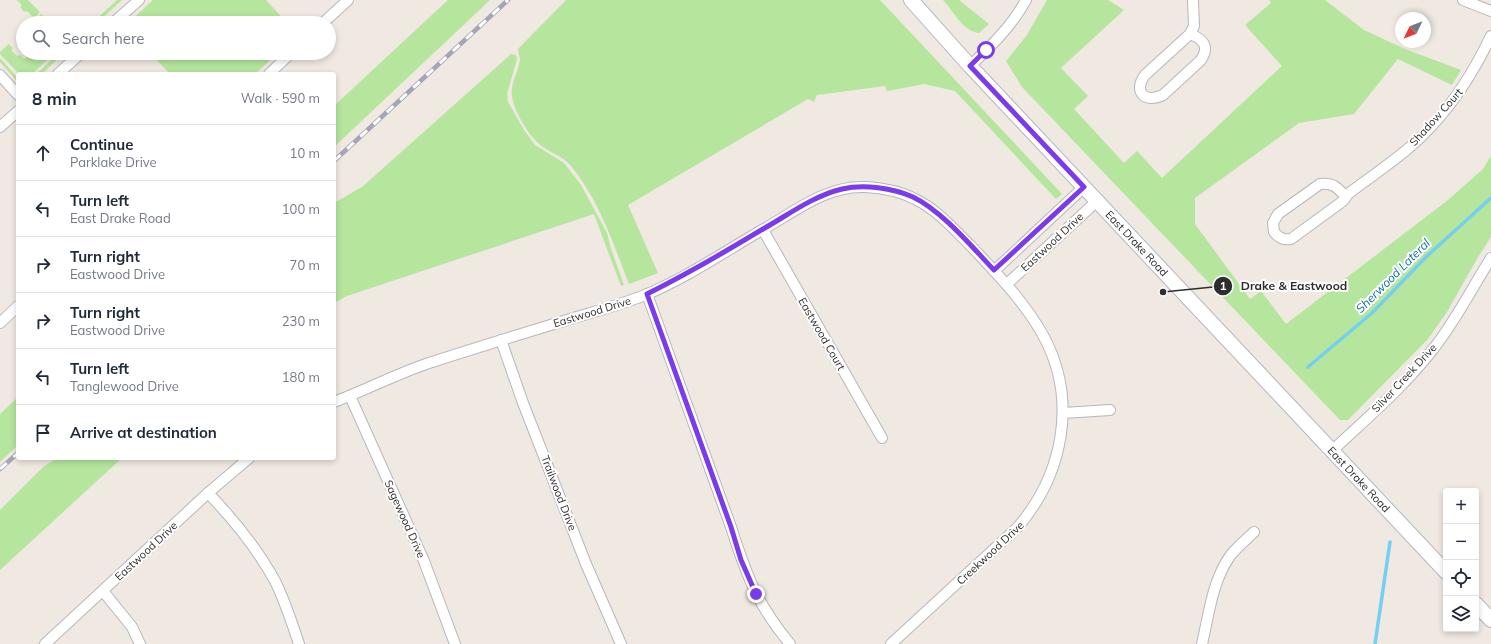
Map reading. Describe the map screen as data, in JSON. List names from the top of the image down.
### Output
{
  "streets": {
    "main road": ["East Drake Road"],
    "street": [
      "Shadow Court",
      "Eastwood Drive",
      "Eastwood Court",
      "Silver Creek Drive",
      "Trailwood Drive",
      "Sagewood Drive",
      "Creekwood Drive"
    ]
  },
  "crossings": [
    ["Eastwood Drive", "East Drake Road"],
    ["Eastwood Drive", "Eastwood Court"],
    ["Eastwood Drive", "Trailwood Drive"],
    ["Eastwood Drive", "Sagewood Drive"],
    ["Eastwood Drive", "Creekwood Drive"],
    ["East Drake Road", "Silver Creek Drive"]
  ],
  "water": ["Sherwood Lateral"],
  "places": ["Drake & Eastwood"],
  "north": "bottom left",
  "page": {
    "search": "Search here",
    "heading": ["8 min", "Walk · 590 m"],
    "list": [
      ["Continue", "Parklake Drive", "10 m"],
      ["Turn left", "East Drake Road", "100 m"],
      ["Turn right", "Eastwood Drive", "70 m"],
      ["Turn right", "Eastwood Drive", "230 m"],
      ["Turn left", "Tanglewood Drive", "180 m"],
      "Arrive at destination"
    ],
    "map_buttons": ["+", "−"]
  }
}
